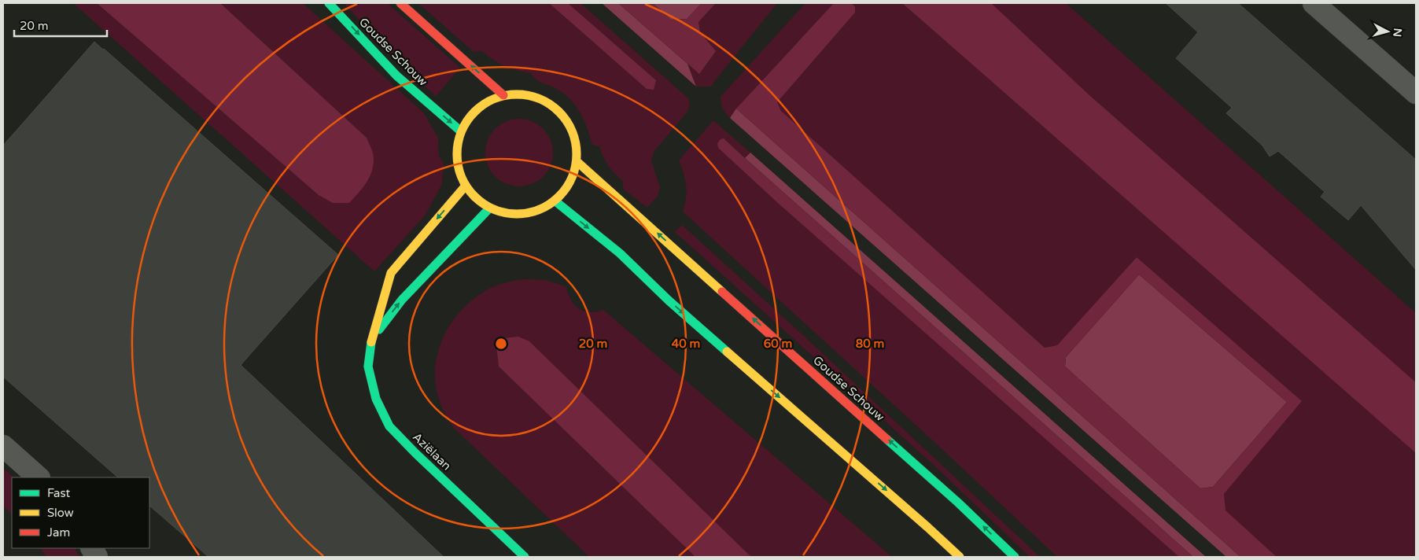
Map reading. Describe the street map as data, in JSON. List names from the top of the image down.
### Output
{
  "streets": {
    "main road": ["Goudse Schouw", "Aziëlaan"]
  },
  "crossings": [
    ["Goudse Schouw", "Aziëlaan"]
  ],
  "legend": ["Fast", "Slow", "Jam"],
  "scale_bar": "20 m",
  "north": "right",
  "rings": [
    "20 m",
    "40 m",
    "60 m",
    "80 m"
  ]
}
